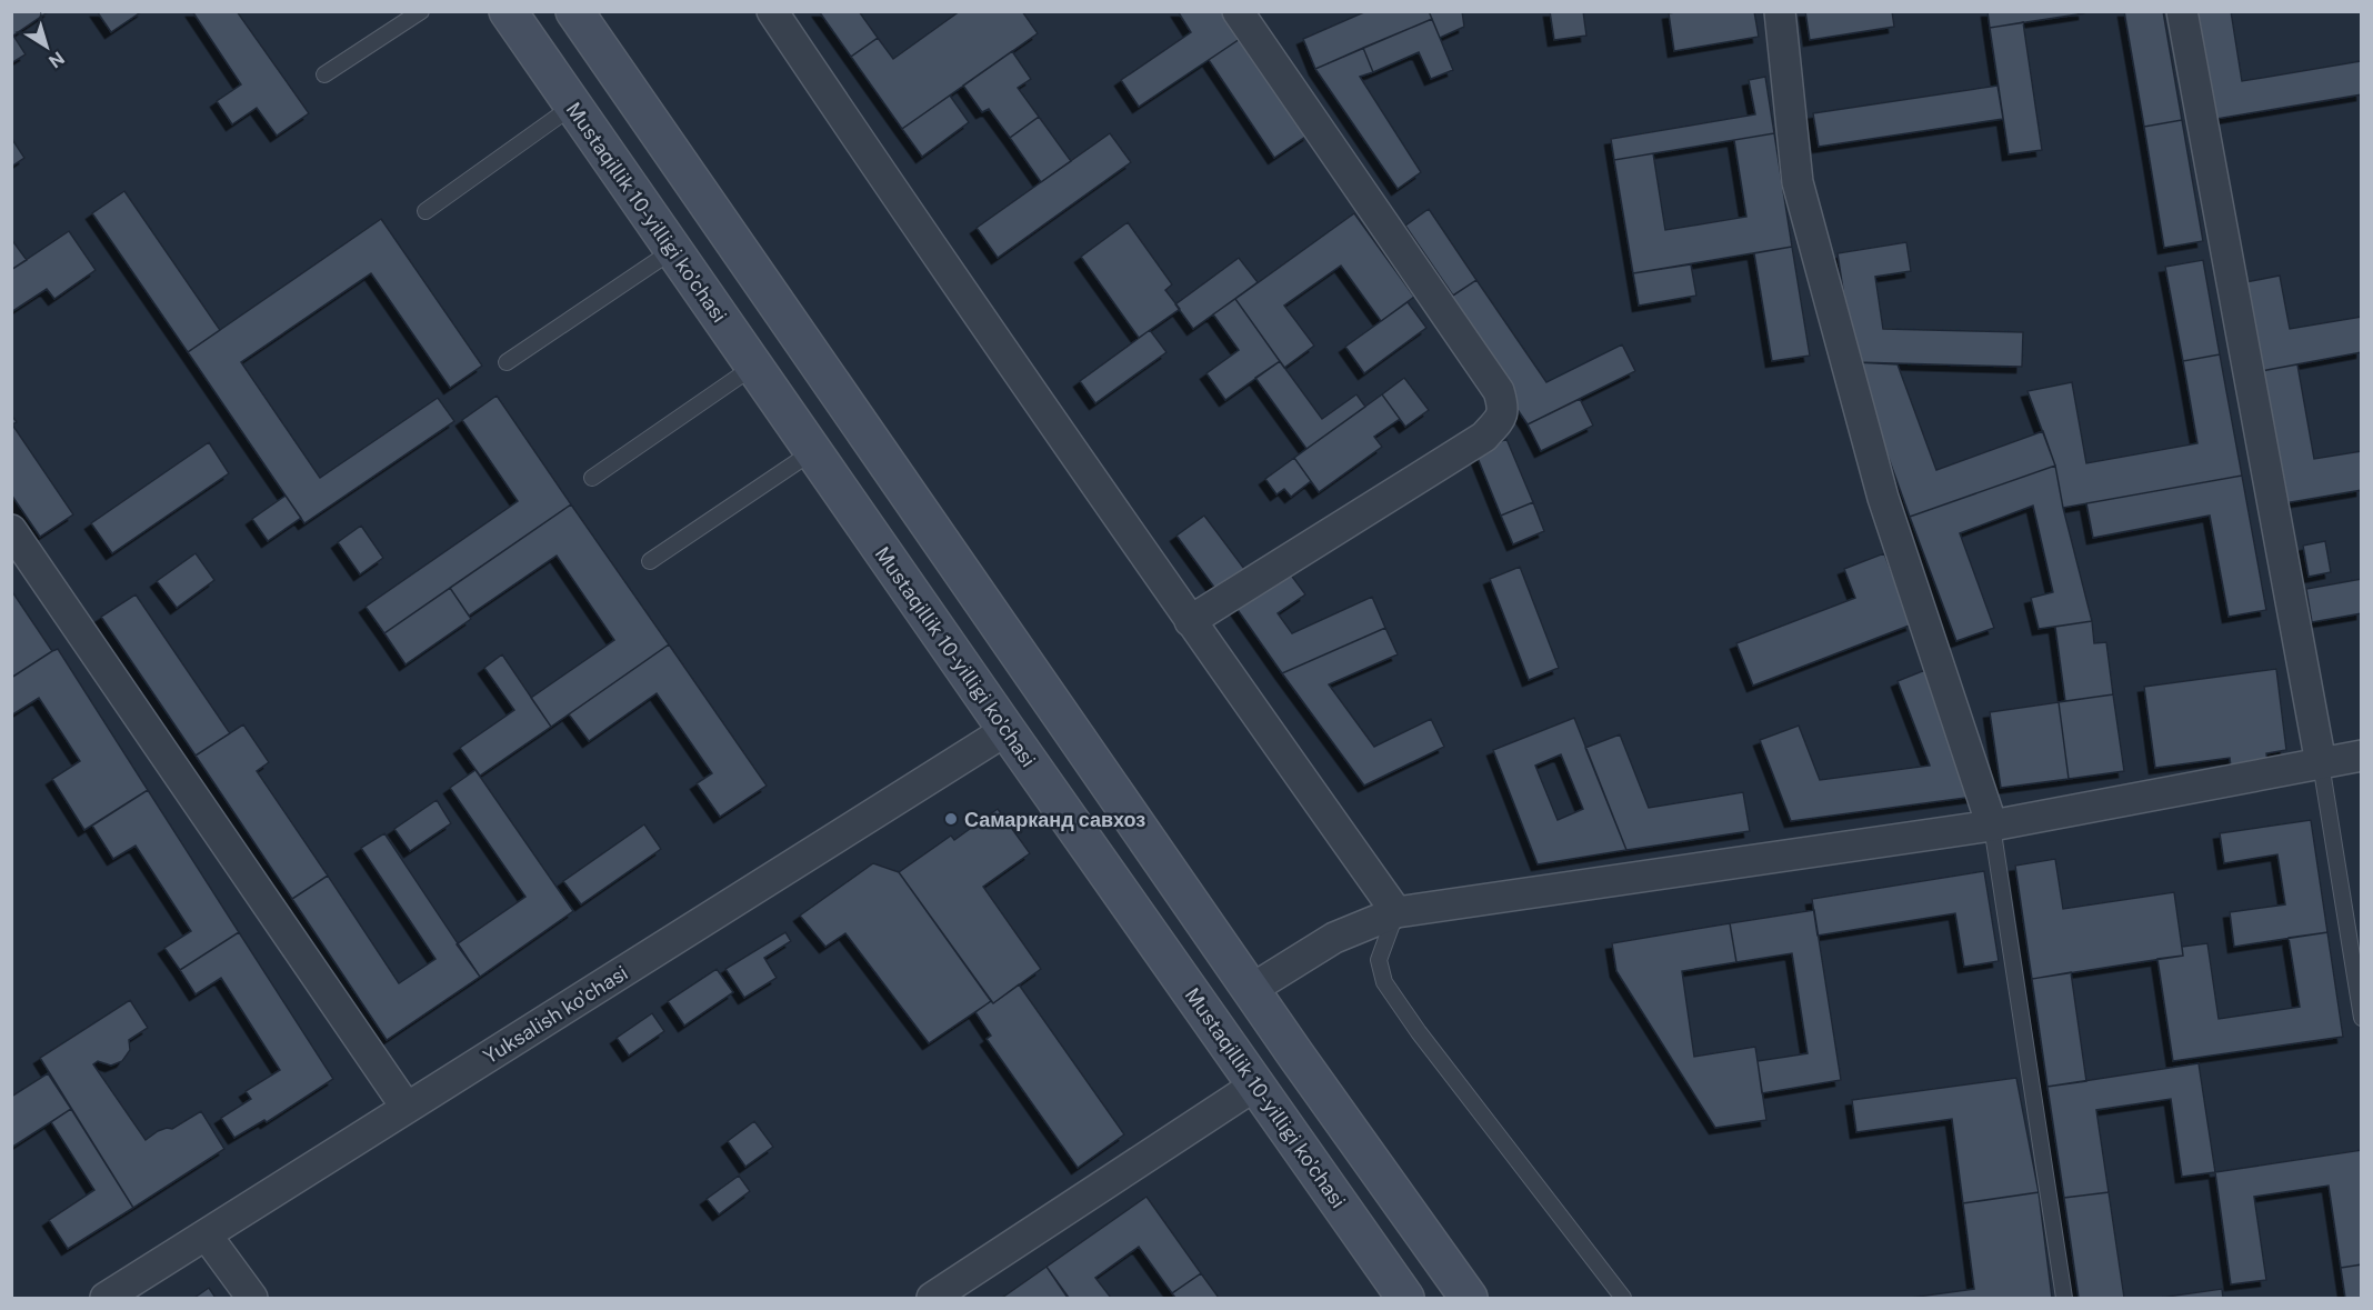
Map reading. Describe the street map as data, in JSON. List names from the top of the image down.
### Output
{
  "streets": {
    "main road": ["Mustaqillik 10-yilligi ko'chasi"],
    "street": ["Yuksalish ko'chasi"]
  },
  "crossings": [
    ["Mustaqillik 10-yilligi ko'chasi", "Yuksalish ko'chasi"]
  ],
  "places": ["Самарканд савхоз"],
  "north": "bottom right"
}
